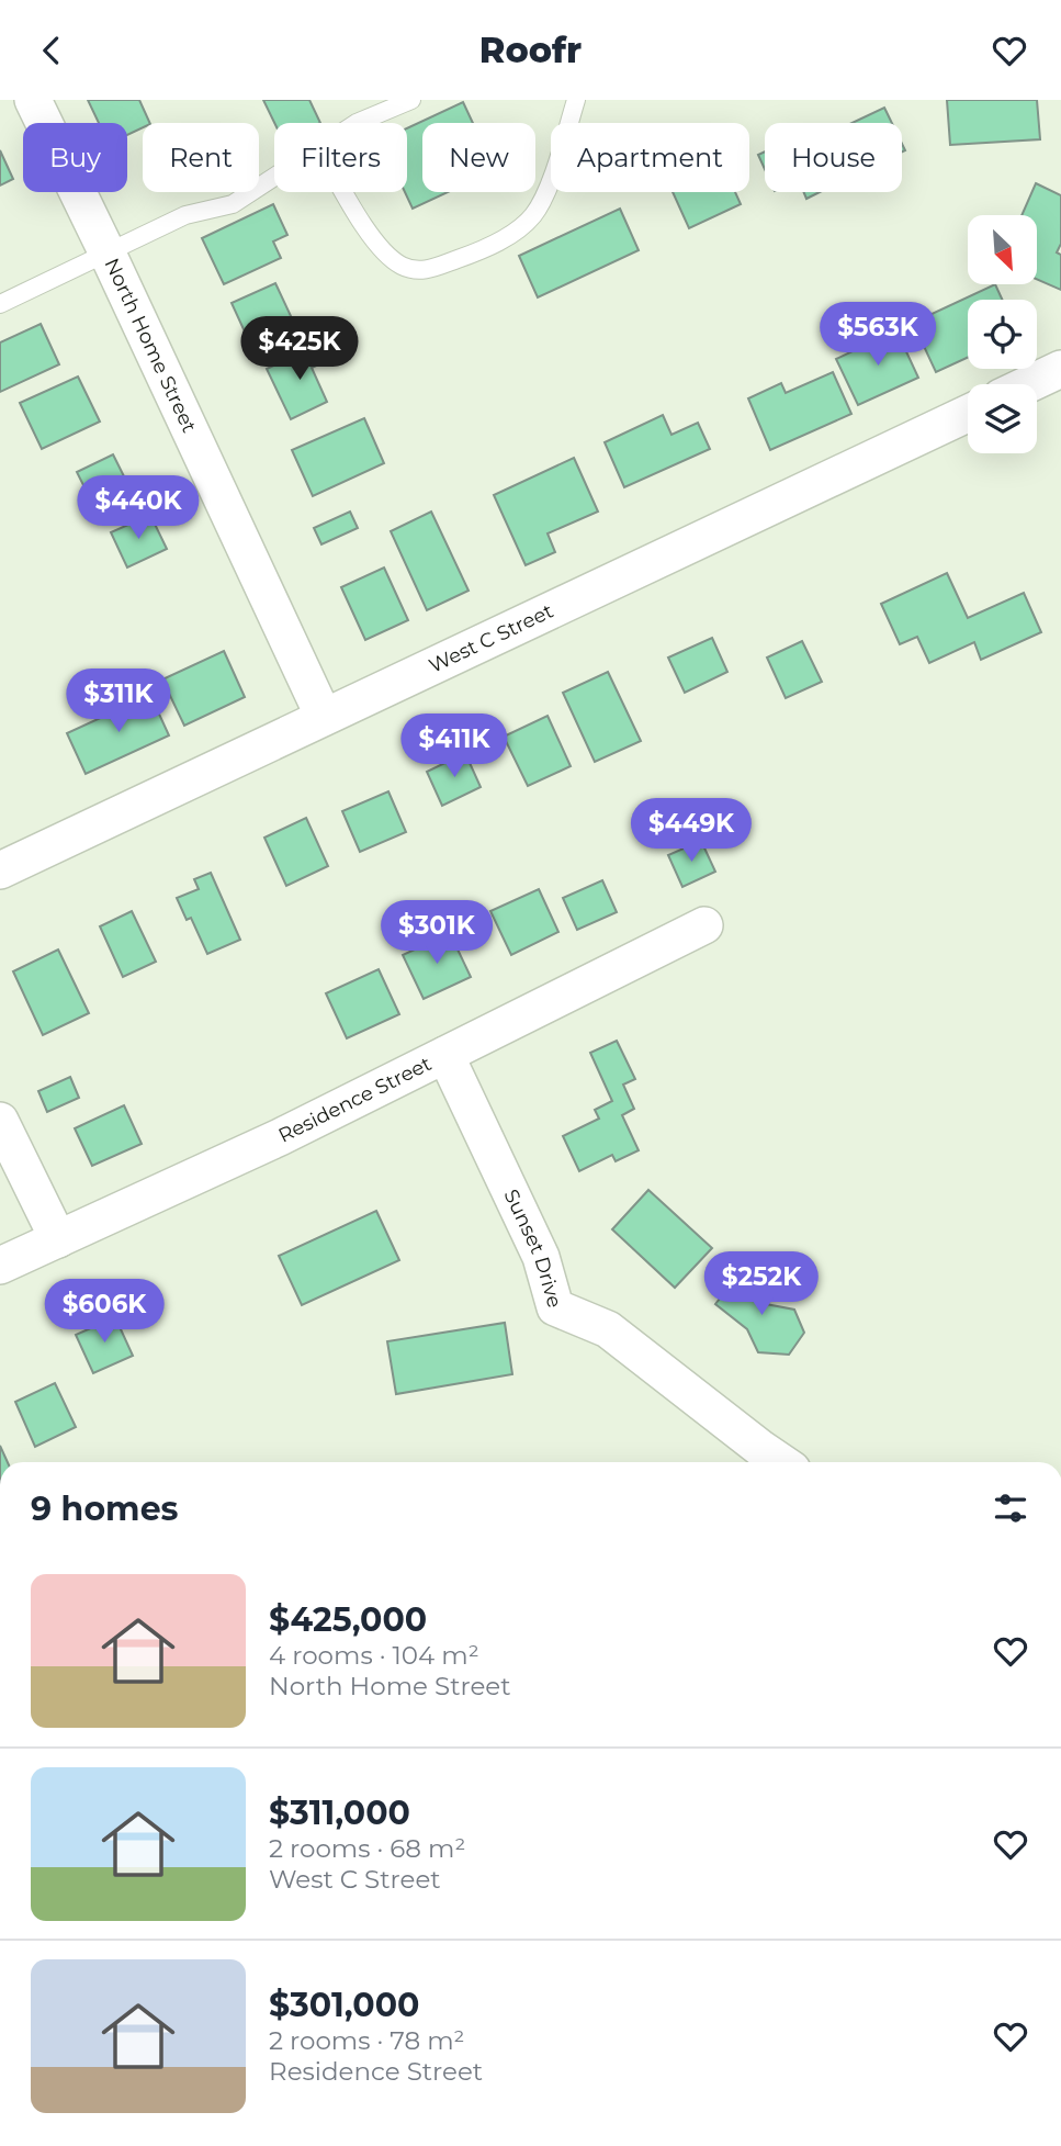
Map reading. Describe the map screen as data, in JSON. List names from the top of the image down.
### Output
{
  "streets": {
    "street": [
      "North Home Street",
      "West C Street",
      "Residence Street",
      "Sunset Drive"
    ]
  },
  "crossings": [
    ["North Home Street", "West C Street"],
    ["Residence Street", "Sunset Drive"]
  ],
  "north": "bottom right",
  "page": {
    "header": "Roofr",
    "chip": [
      "Buy",
      "Rent",
      "Filters",
      "New",
      "Apartment",
      "House"
    ],
    "price": [
      "$563K",
      "$425K",
      "$440K",
      "$311K",
      "$411K",
      "$449K",
      "$301K",
      "$252K",
      "$606K"
    ],
    "heading": "9 homes",
    "list": [
      {
        "name": "$425,000",
        "note": "4 rooms · 104 m² · North Home Street"
      },
      {
        "name": "$311,000",
        "note": "2 rooms · 68 m² · West C Street"
      },
      {
        "name": "$301,000",
        "note": "2 rooms · 78 m² · Residence Street"
      }
    ]
  }
}
